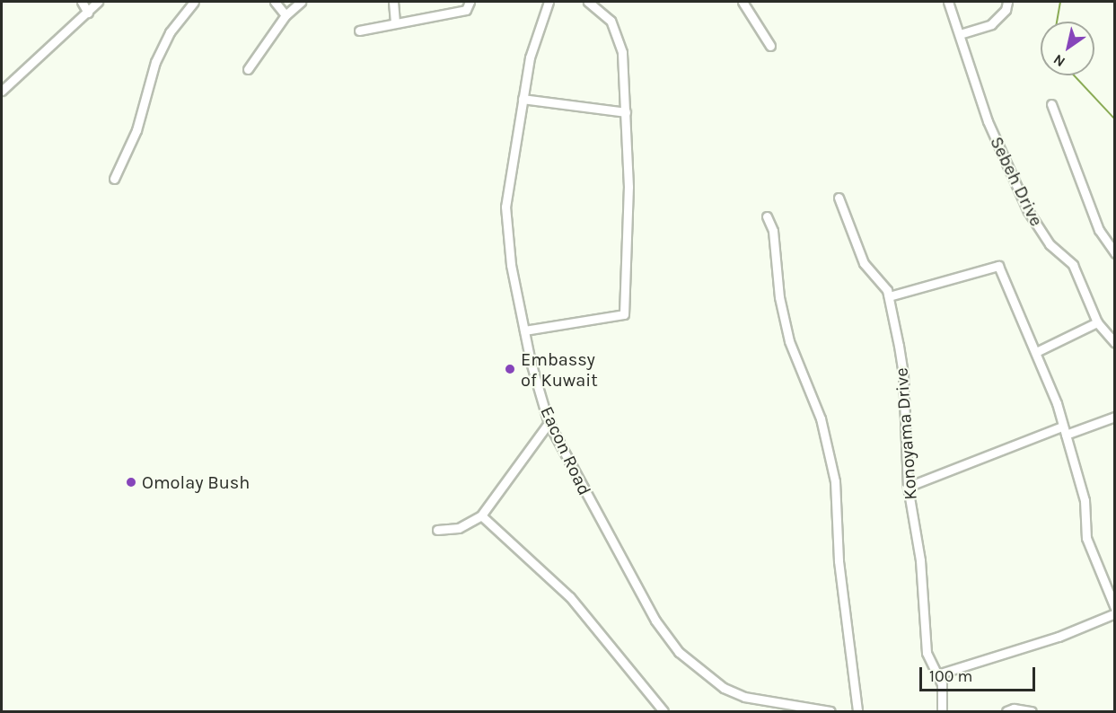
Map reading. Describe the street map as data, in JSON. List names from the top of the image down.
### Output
{
  "streets": {
    "street": ["Sebeh Drive", "Konoyama Drive", "Eacon Road"]
  },
  "places": ["Embassy of Kuwait", "Omolay Bush"],
  "scale_bar": "100 m",
  "north": "bottom left"
}
